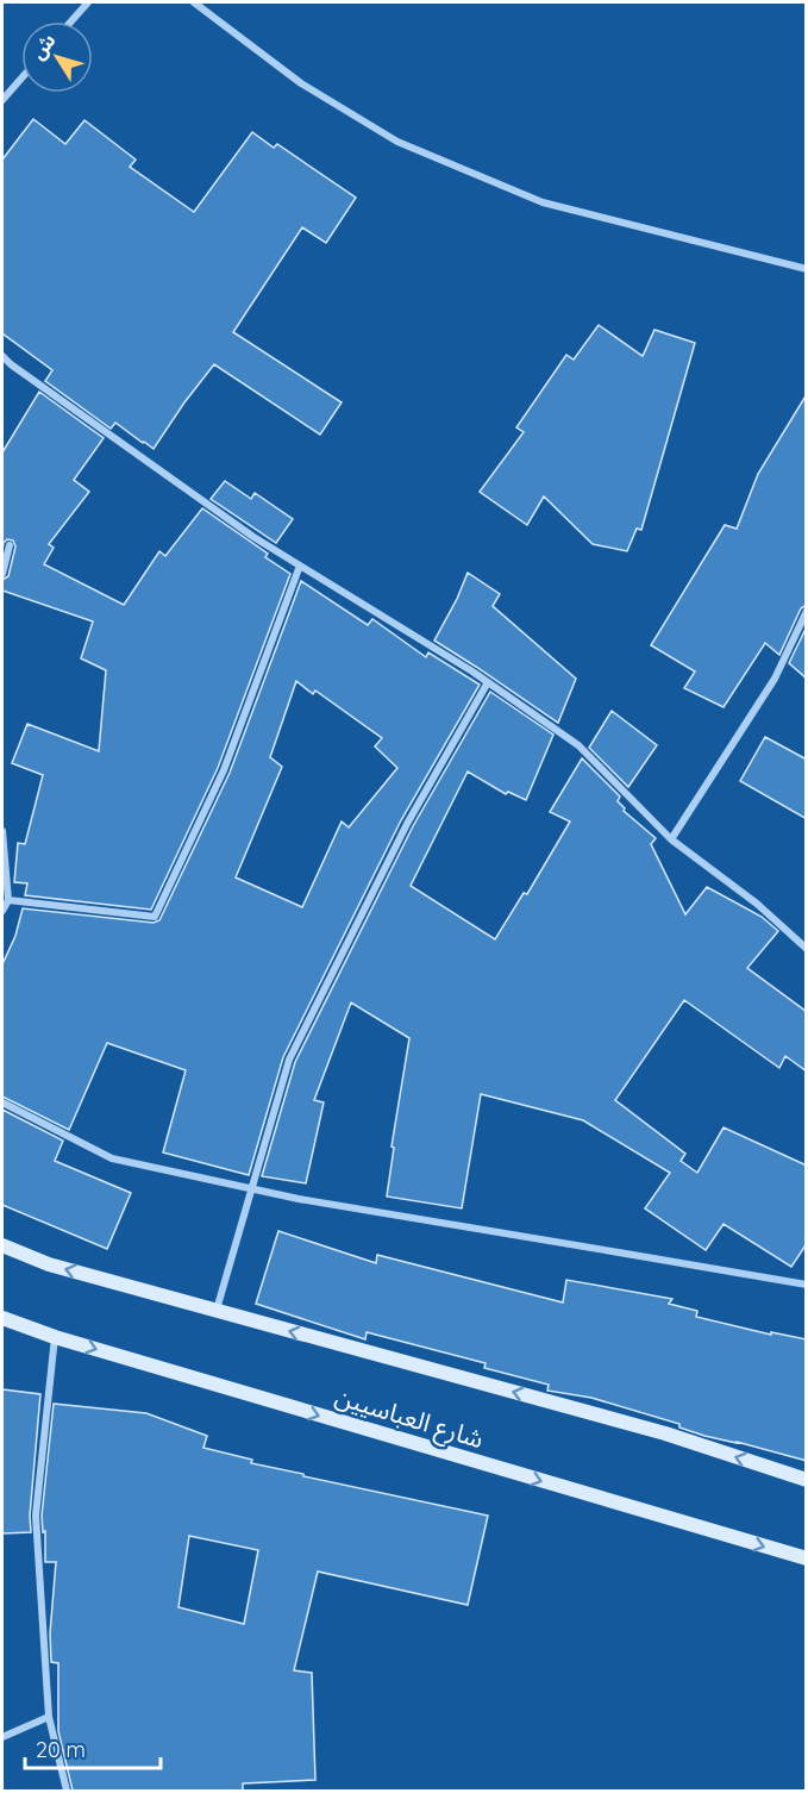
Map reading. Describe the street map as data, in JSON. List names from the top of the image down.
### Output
{
  "streets": {
    "main road": ["شارع العباسيين"]
  },
  "scale_bar": "20 m",
  "north": "top left"
}
